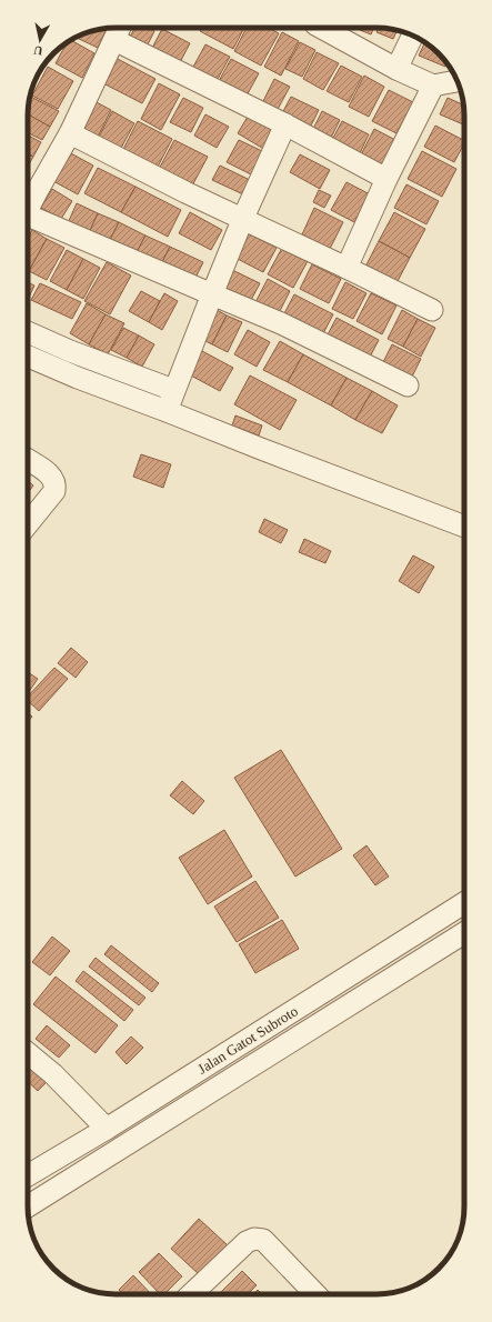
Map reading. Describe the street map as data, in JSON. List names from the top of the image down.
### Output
{
  "streets": {
    "street": ["Jalan Gatot Subroto"]
  },
  "north": "bottom"
}
